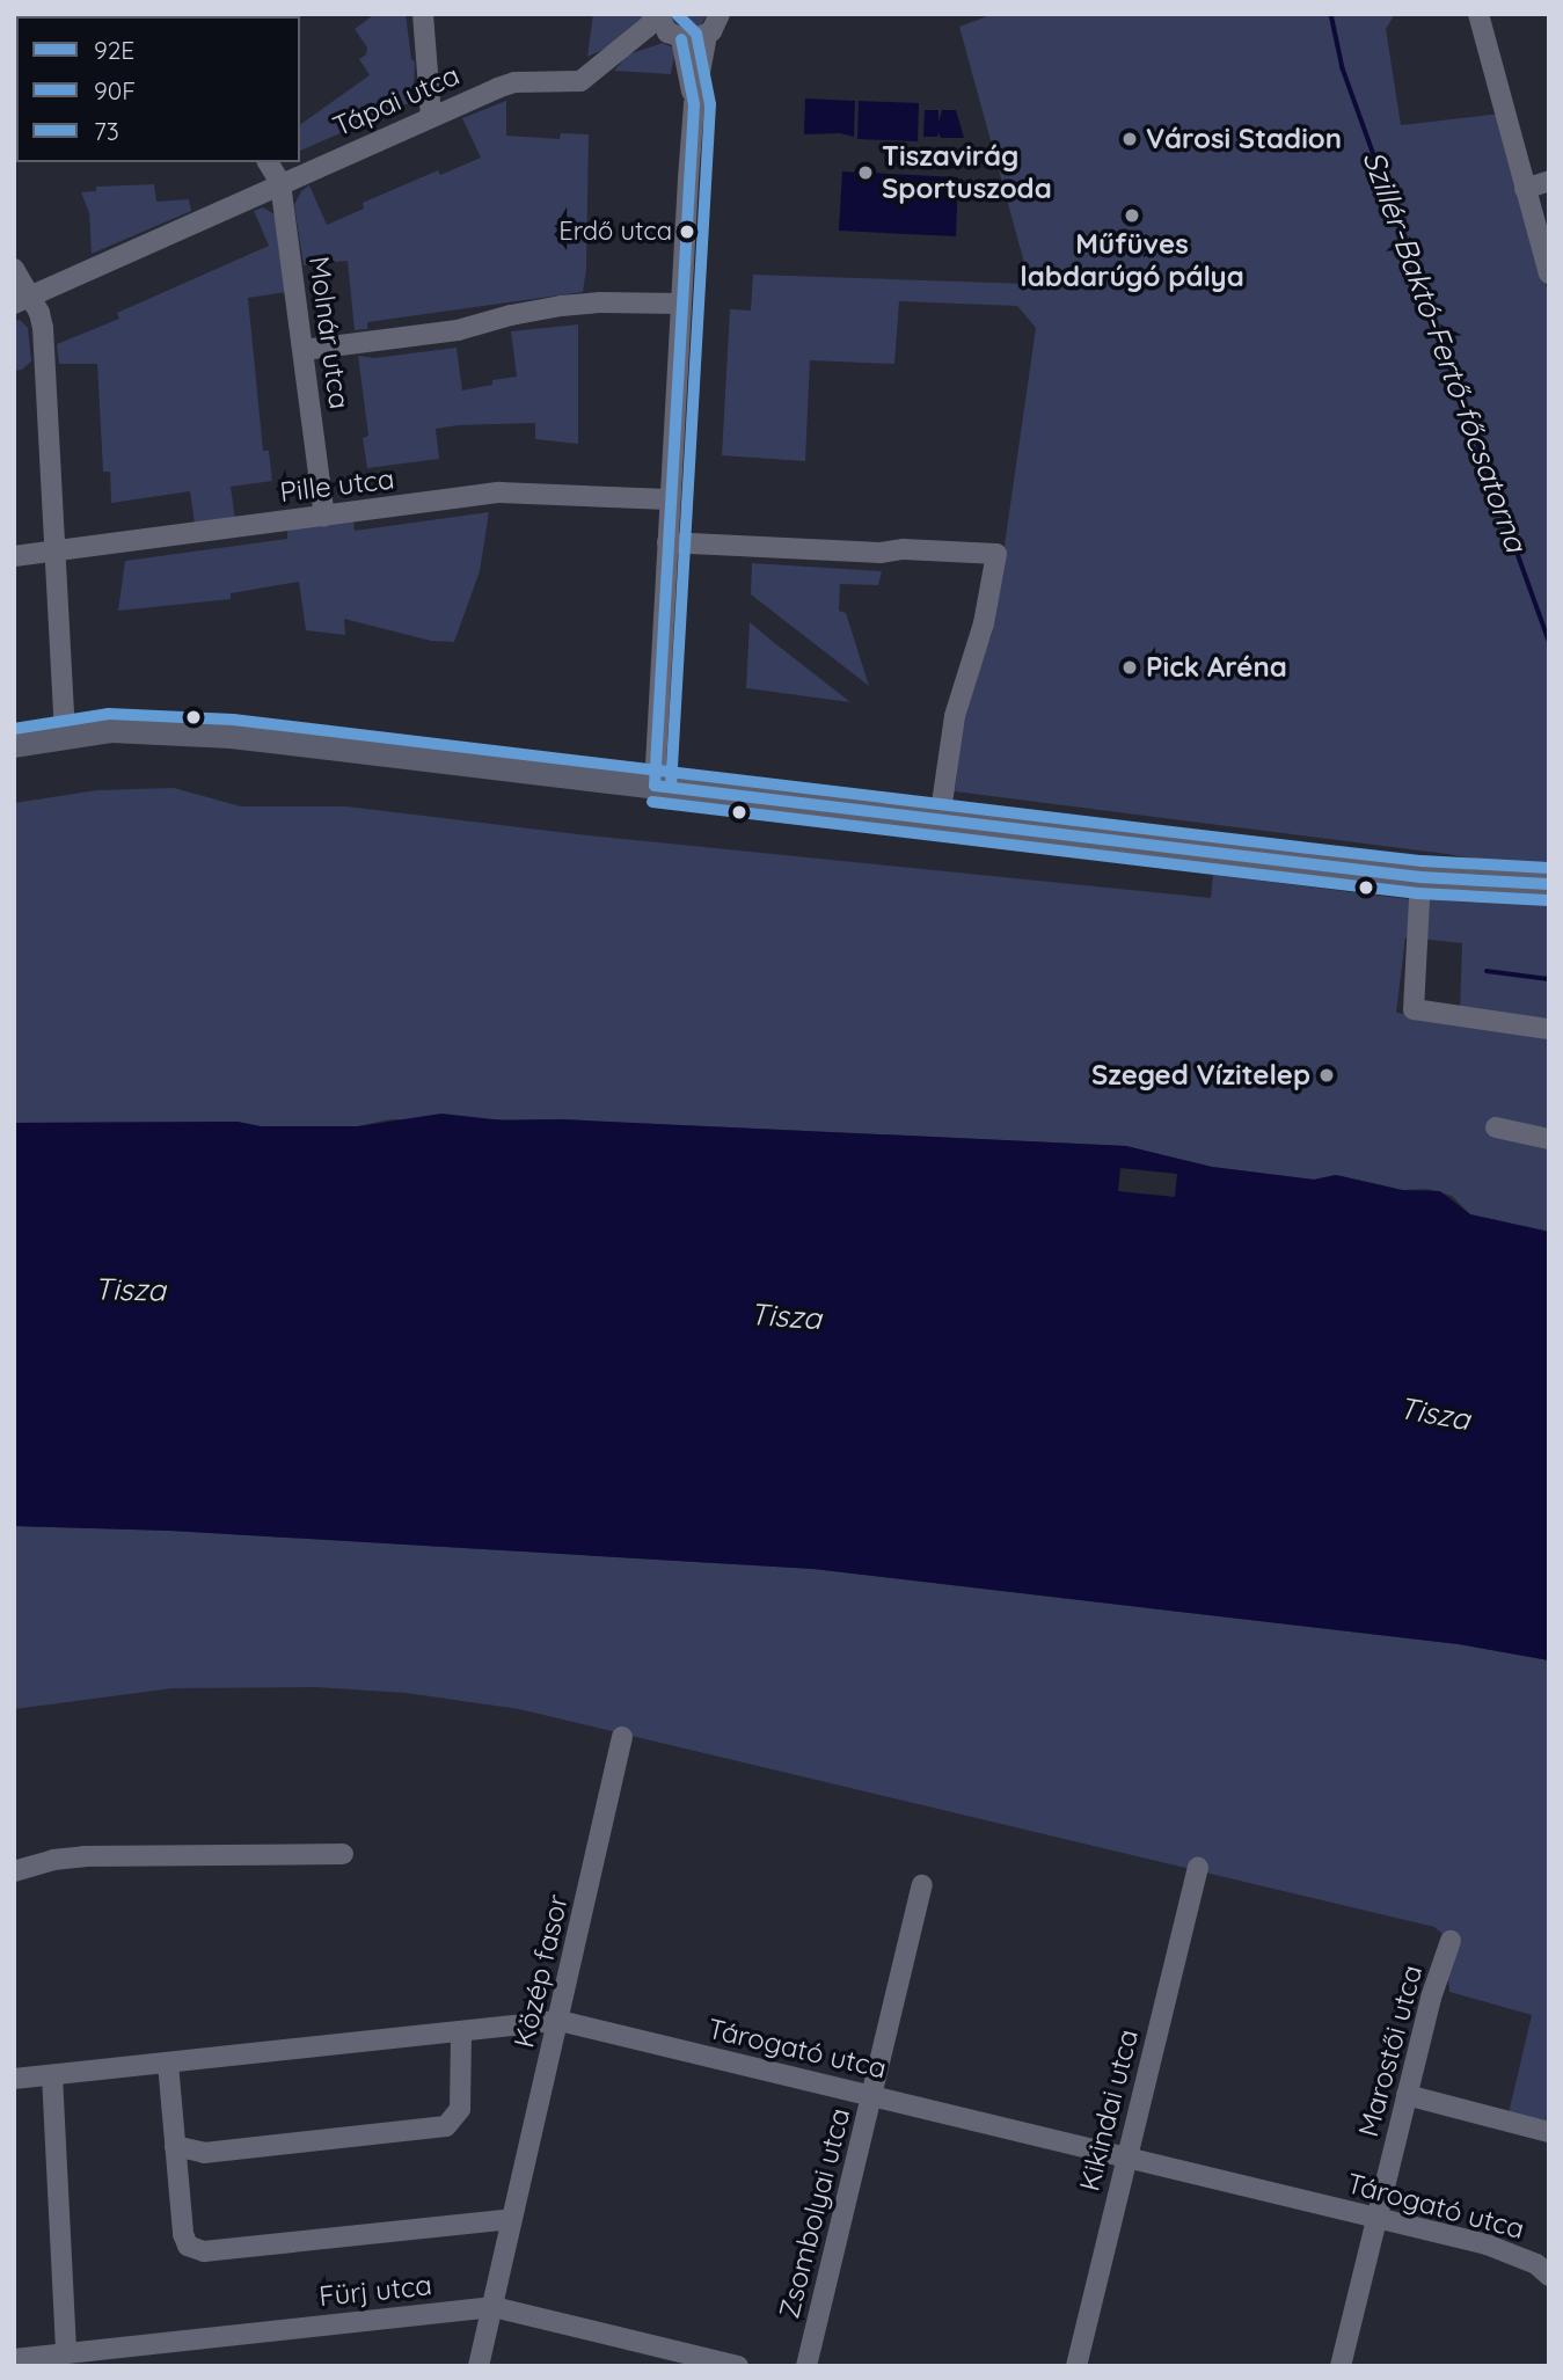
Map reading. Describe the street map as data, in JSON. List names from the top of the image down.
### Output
{
  "streets": {
    "street": [
      "Tápai utca",
      "Molnár utca",
      "Pille utca",
      "Közép fasor",
      "Tárogató utca",
      "Marostői utca",
      "Kikindai utca",
      "Zsombolyai utca",
      "Fürj utca"
    ]
  },
  "crossings": [
    ["Tápai utca", "Molnár utca"],
    ["Molnár utca", "Pille utca"],
    ["Közép fasor", "Tárogató utca"],
    ["Közép fasor", "Fürj utca"],
    ["Tárogató utca", "Marostői utca"],
    ["Tárogató utca", "Kikindai utca"],
    ["Tárogató utca", "Zsombolyai utca"]
  ],
  "water": ["Szillér-Baktó-Fertő-főcsatorna", "Tisza"],
  "places": [
    "Városi Stadion",
    "Tiszavirág Sportuszoda",
    "Műfüves labdarúgó pálya",
    "Erdő utca",
    "Pick Aréna",
    "Szeged Vízitelep"
  ],
  "lines": ["transit line 90F", "transit line 92E", "transit line 73"],
  "legend": ["92E", "90F", "73"]
}
